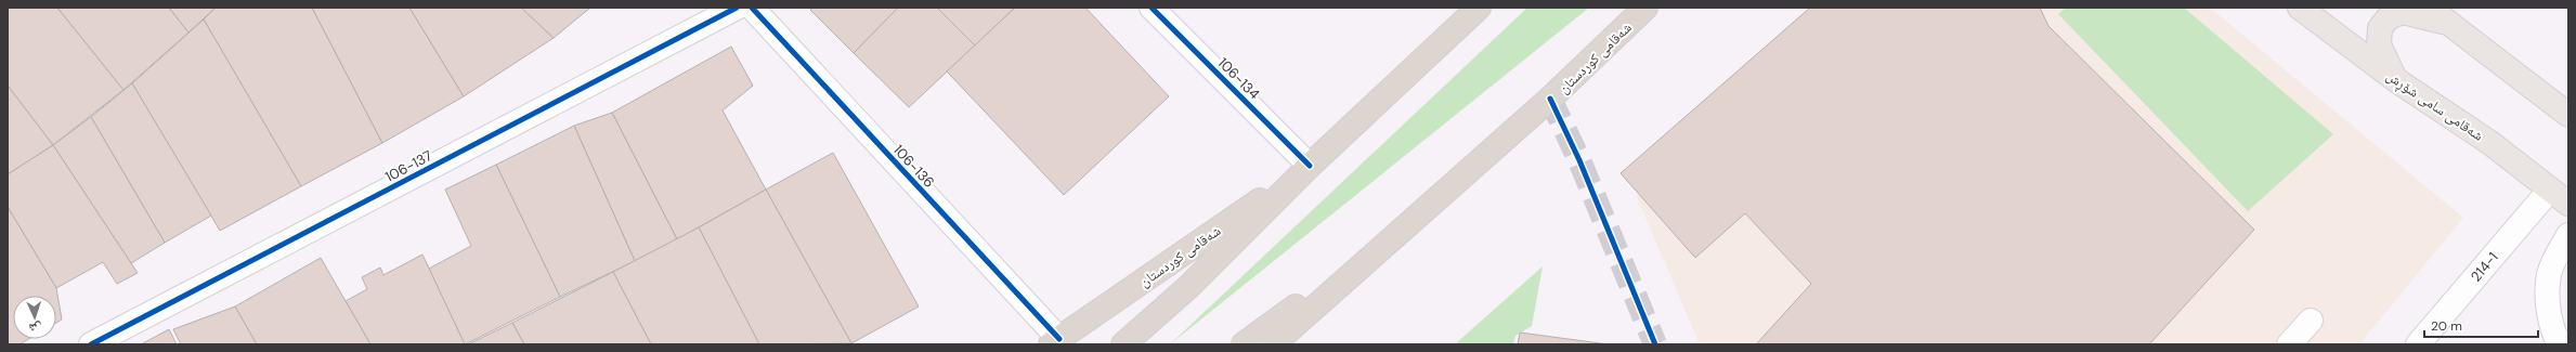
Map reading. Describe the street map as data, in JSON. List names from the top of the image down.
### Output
{
  "streets": {
    "highway": ["شەقامی کوردستان"],
    "main road": ["شەقامی سامی شۆڕش"],
    "street": [
      "106-134",
      "106-137",
      "106-136",
      "214-1"
    ]
  },
  "crossings": [
    ["شەقامی کوردستان", "106-134"],
    ["شەقامی کوردستان", "106-136"],
    ["شەقامی سامی شۆڕش", "214-1"]
  ],
  "scale_bar": "20 m",
  "north": "bottom"
}
